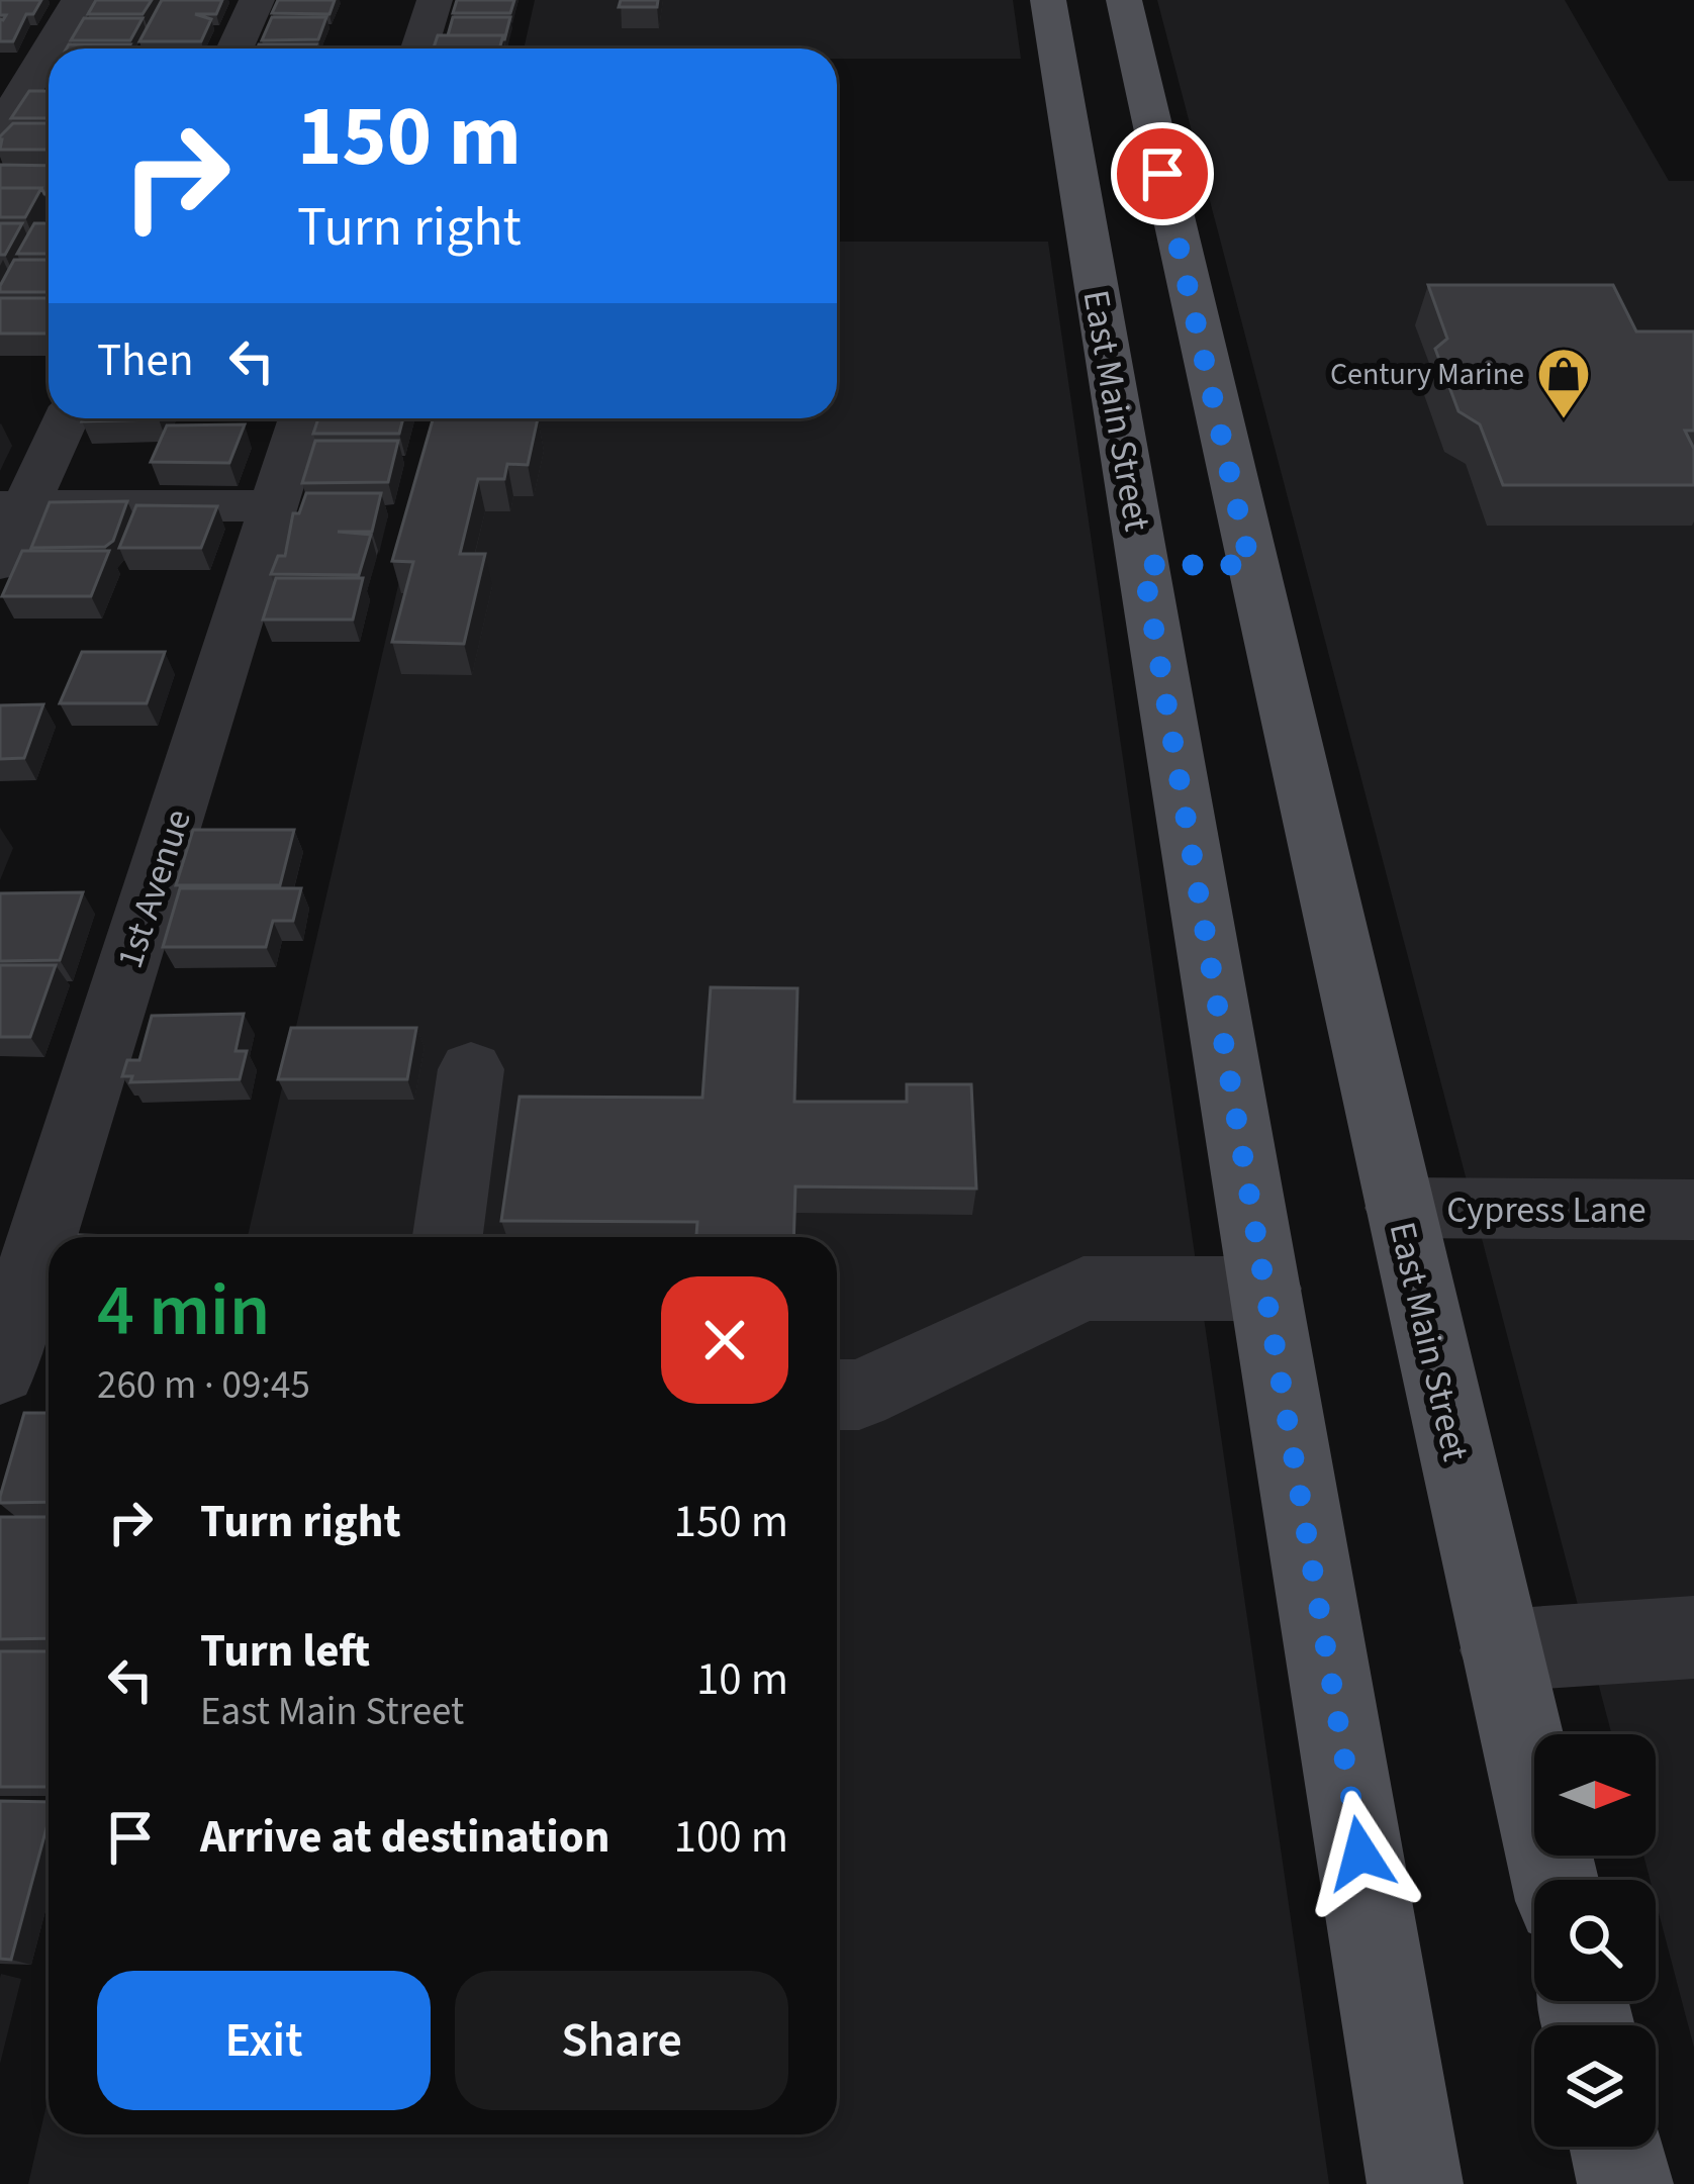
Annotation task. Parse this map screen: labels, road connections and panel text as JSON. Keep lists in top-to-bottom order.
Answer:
{
  "streets": {
    "main road": ["East Main Street"],
    "lane": ["1st Avenue", "Cypress Lane"]
  },
  "crossings": [
    ["East Main Street", "Cypress Lane"]
  ],
  "places": {
    "shop": ["Century Marine"]
  },
  "north": "right",
  "page": {
    "turn": ["150 m", "Turn right"],
    "then": "Then",
    "heading": ["4 min", "260 m · 09:45"],
    "list": [
      {
        "name": "Turn right",
        "value": "150 m"
      },
      {
        "name": "Turn left",
        "note": "East Main Street",
        "value": "10 m"
      },
      {
        "name": "Arrive at destination",
        "value": "100 m"
      }
    ],
    "buttons": ["Exit", "Share"]
  }
}
